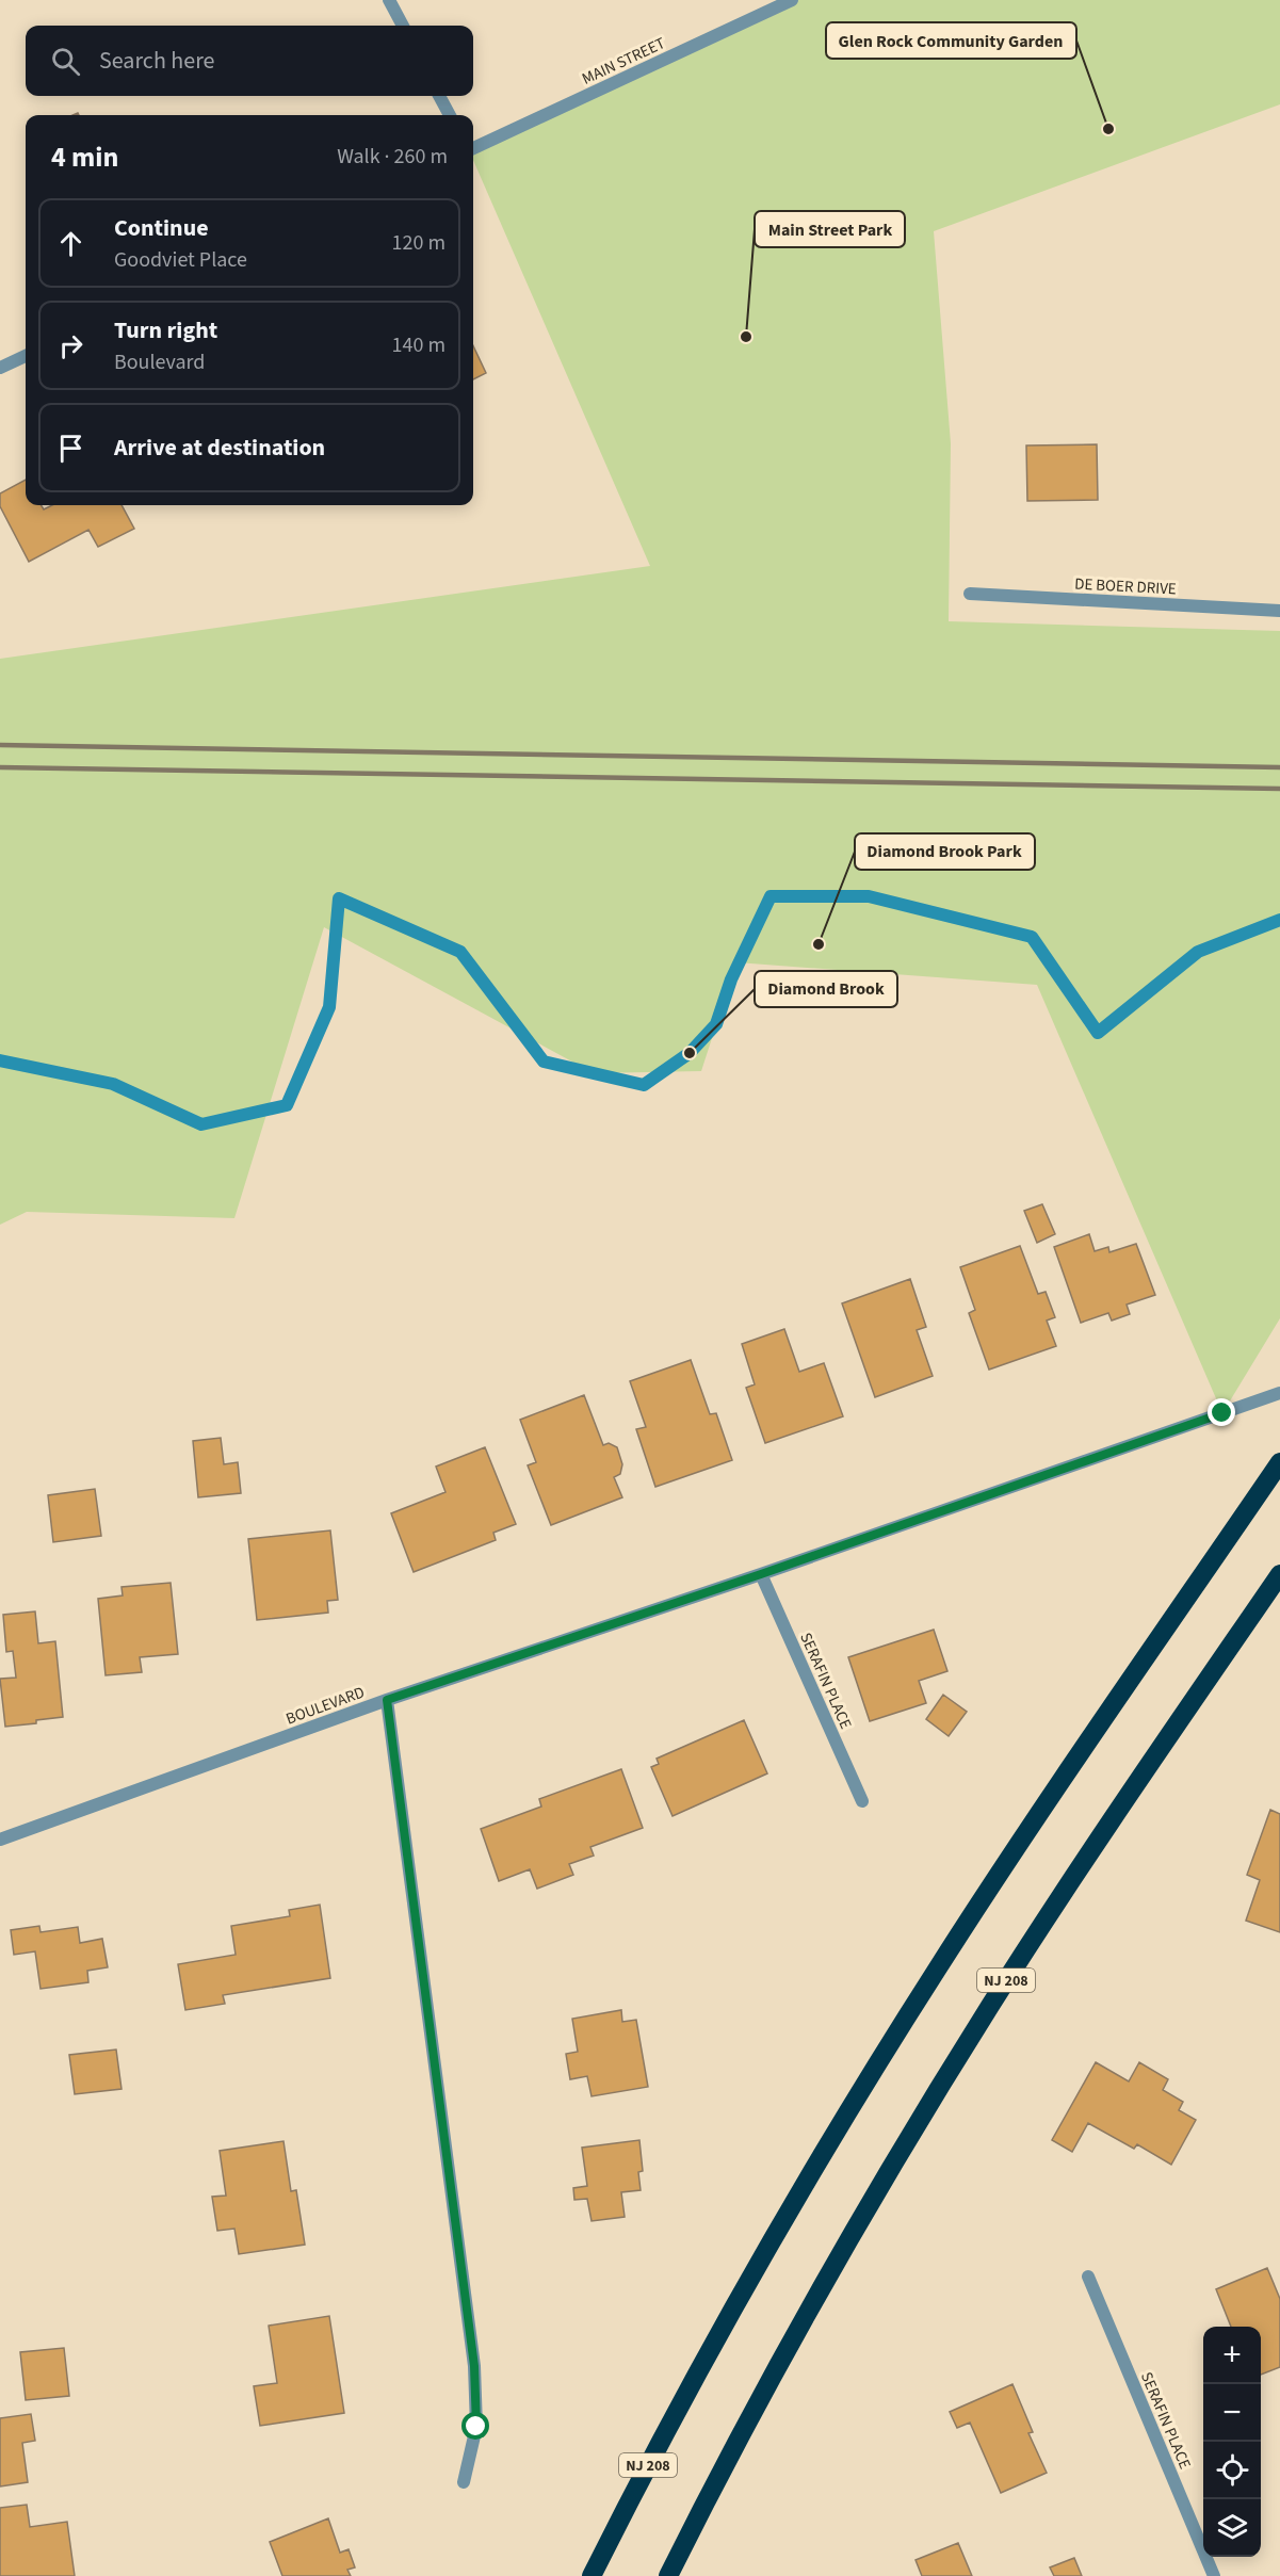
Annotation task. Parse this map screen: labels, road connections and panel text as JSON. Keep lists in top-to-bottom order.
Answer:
{
  "streets": {
    "highway": ["NJ 208"],
    "street": [
      "MAIN STREET",
      "DE BOER DRIVE",
      "SERAFIN PLACE",
      "BOULEVARD"
    ]
  },
  "crossings": [
    ["SERAFIN PLACE", "BOULEVARD"]
  ],
  "places": [
    "Glen Rock Community Garden",
    "Main Street Park",
    "Diamond Brook Park",
    "Diamond Brook"
  ],
  "page": {
    "search": "Search here",
    "heading": ["4 min", "Walk · 260 m"],
    "list": [
      ["Continue", "Goodviet Place", "120 m"],
      ["Turn right", "Boulevard", "140 m"],
      "Arrive at destination"
    ],
    "map_buttons": ["+", "−"]
  }
}
